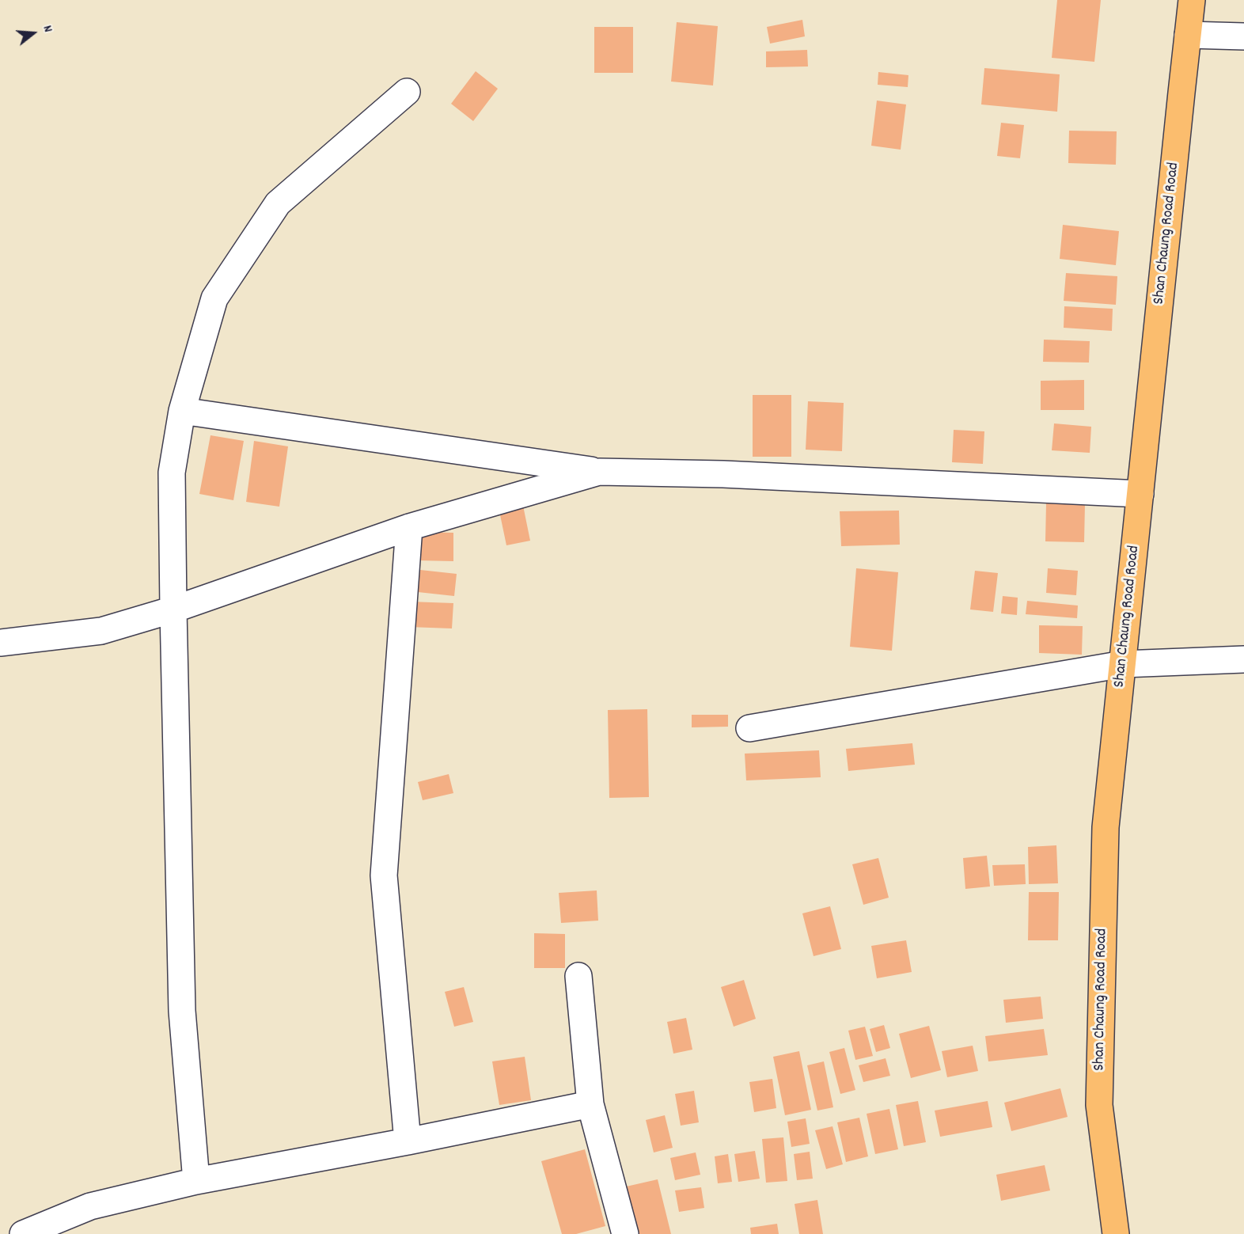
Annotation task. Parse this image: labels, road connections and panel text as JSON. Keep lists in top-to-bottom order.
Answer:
{
  "streets": {
    "main road": ["Shan Chaung Road Road"]
  },
  "north": "right"
}
